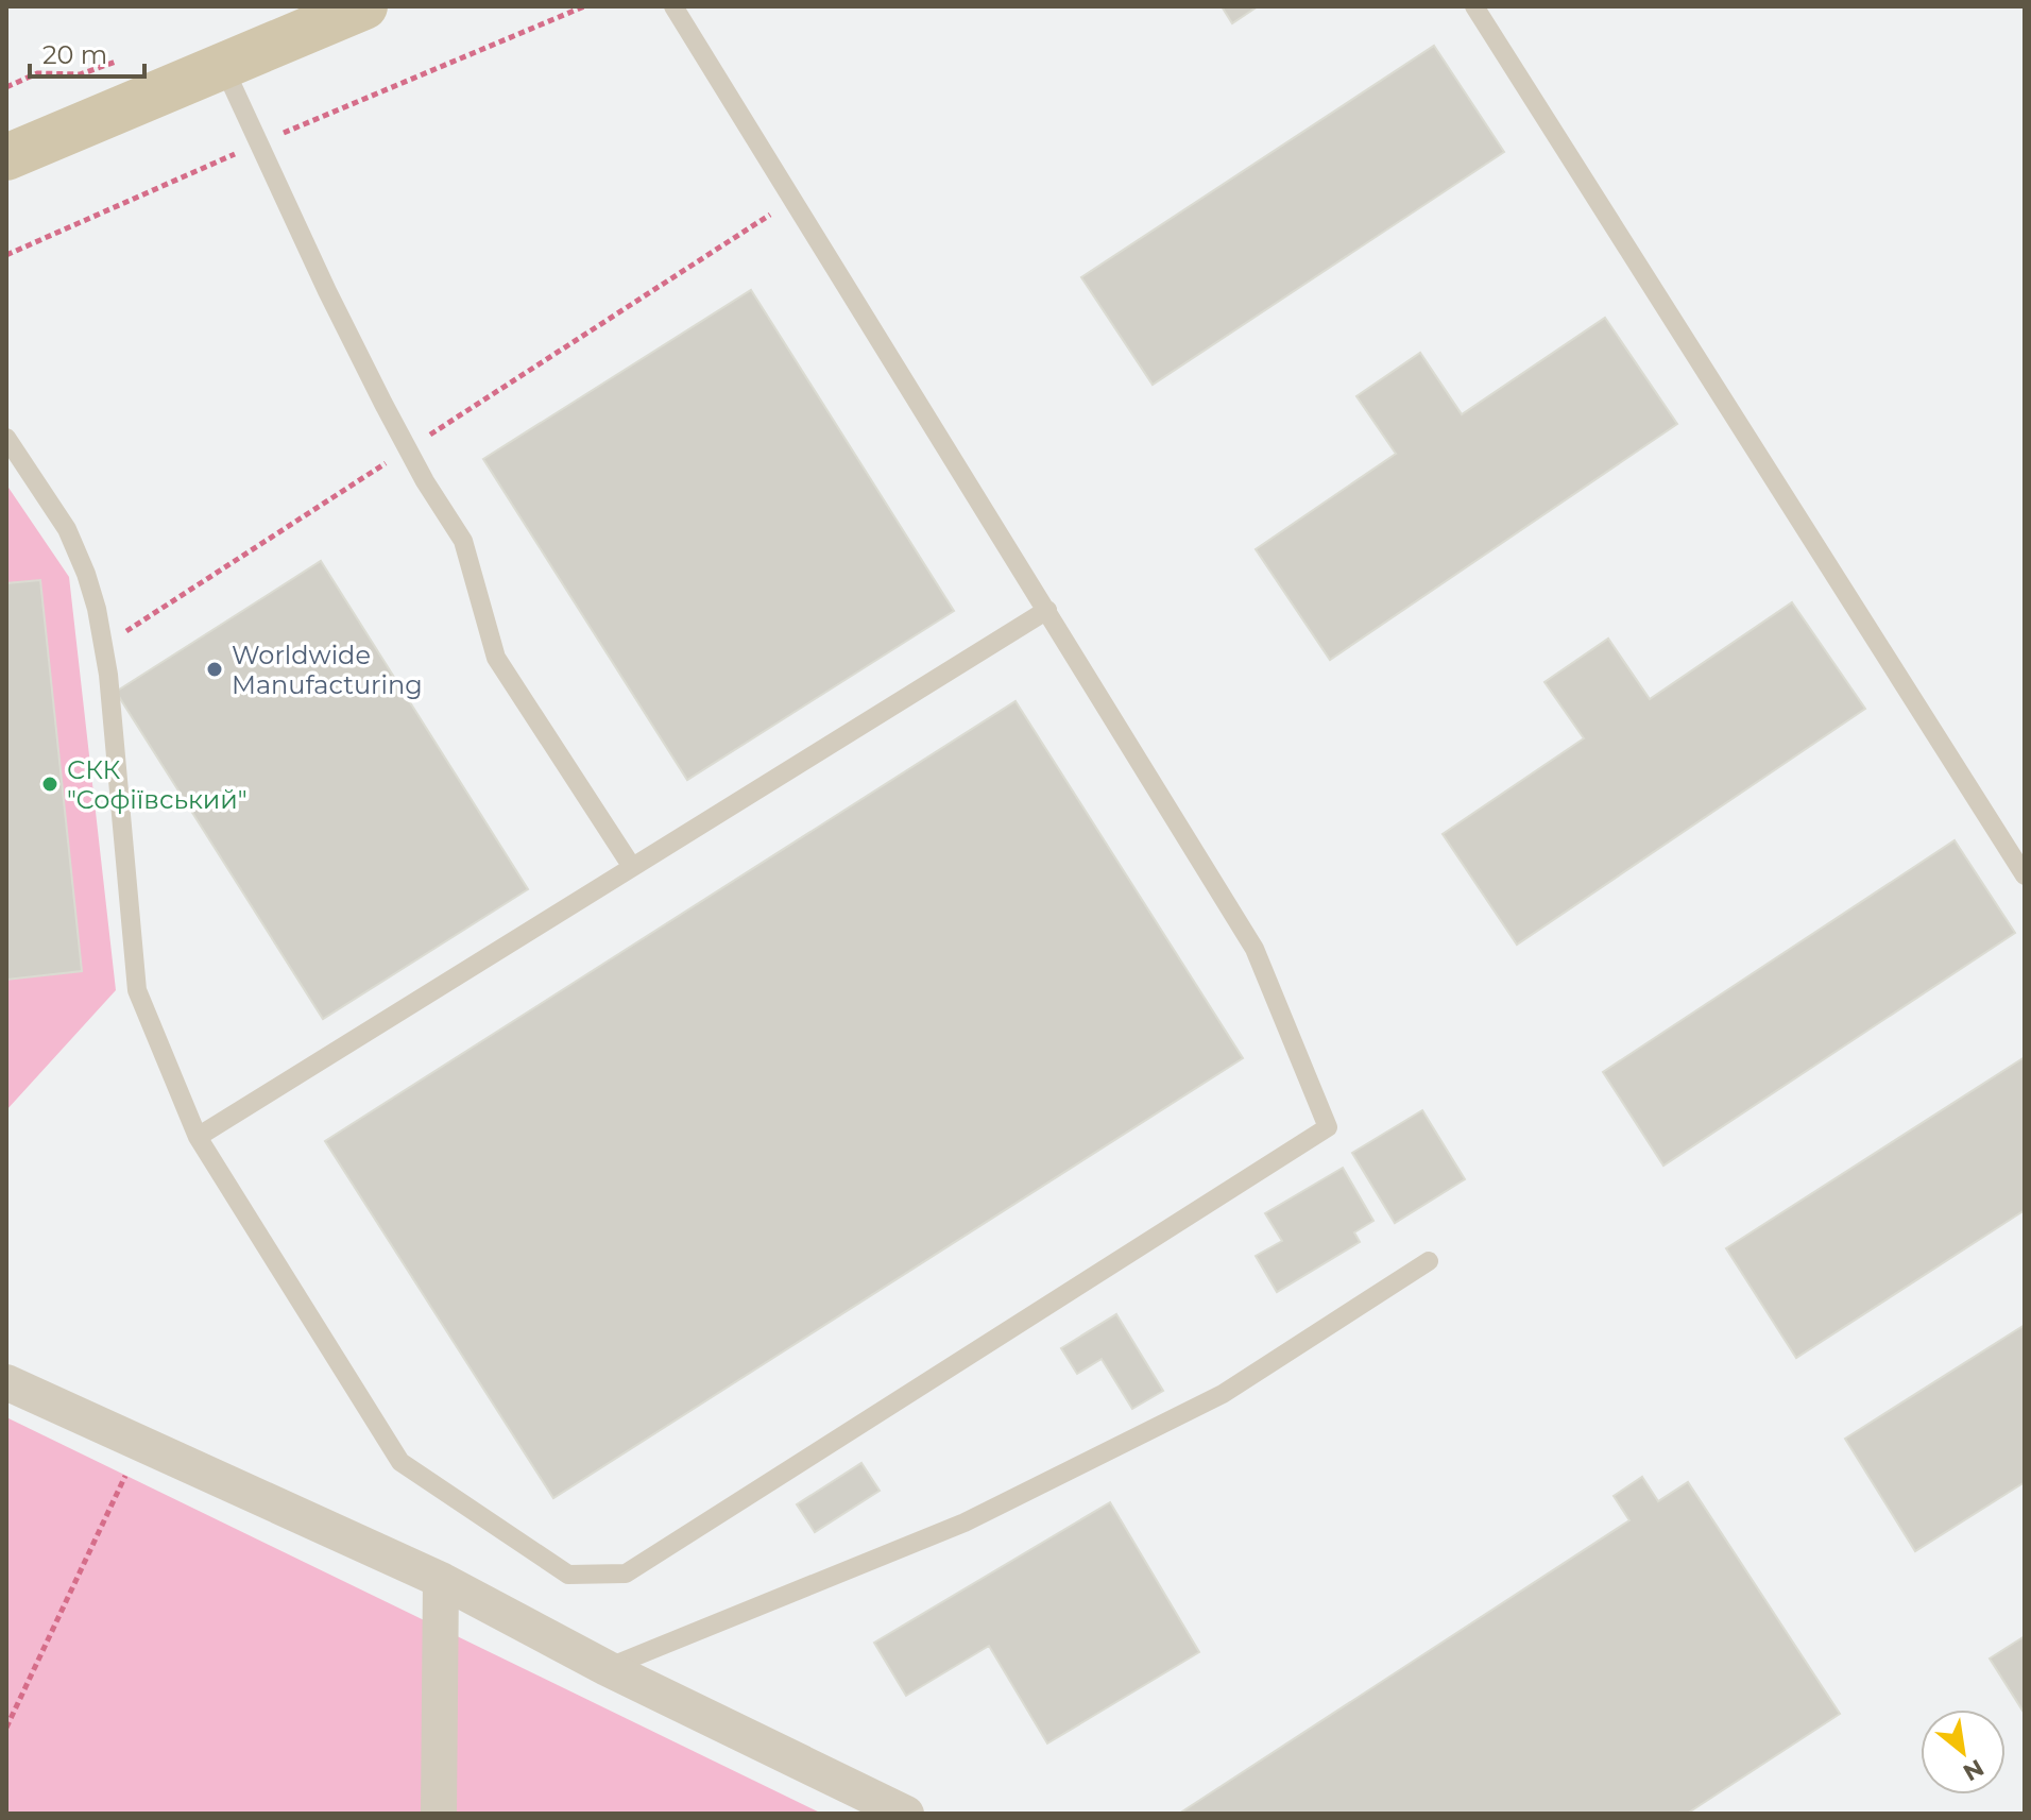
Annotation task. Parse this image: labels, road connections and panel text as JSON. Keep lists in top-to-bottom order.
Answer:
{
  "places": ["Worldwide Manufacturing", "СКК \"Софіївський\""],
  "scale_bar": "20 m",
  "north": "bottom right"
}
